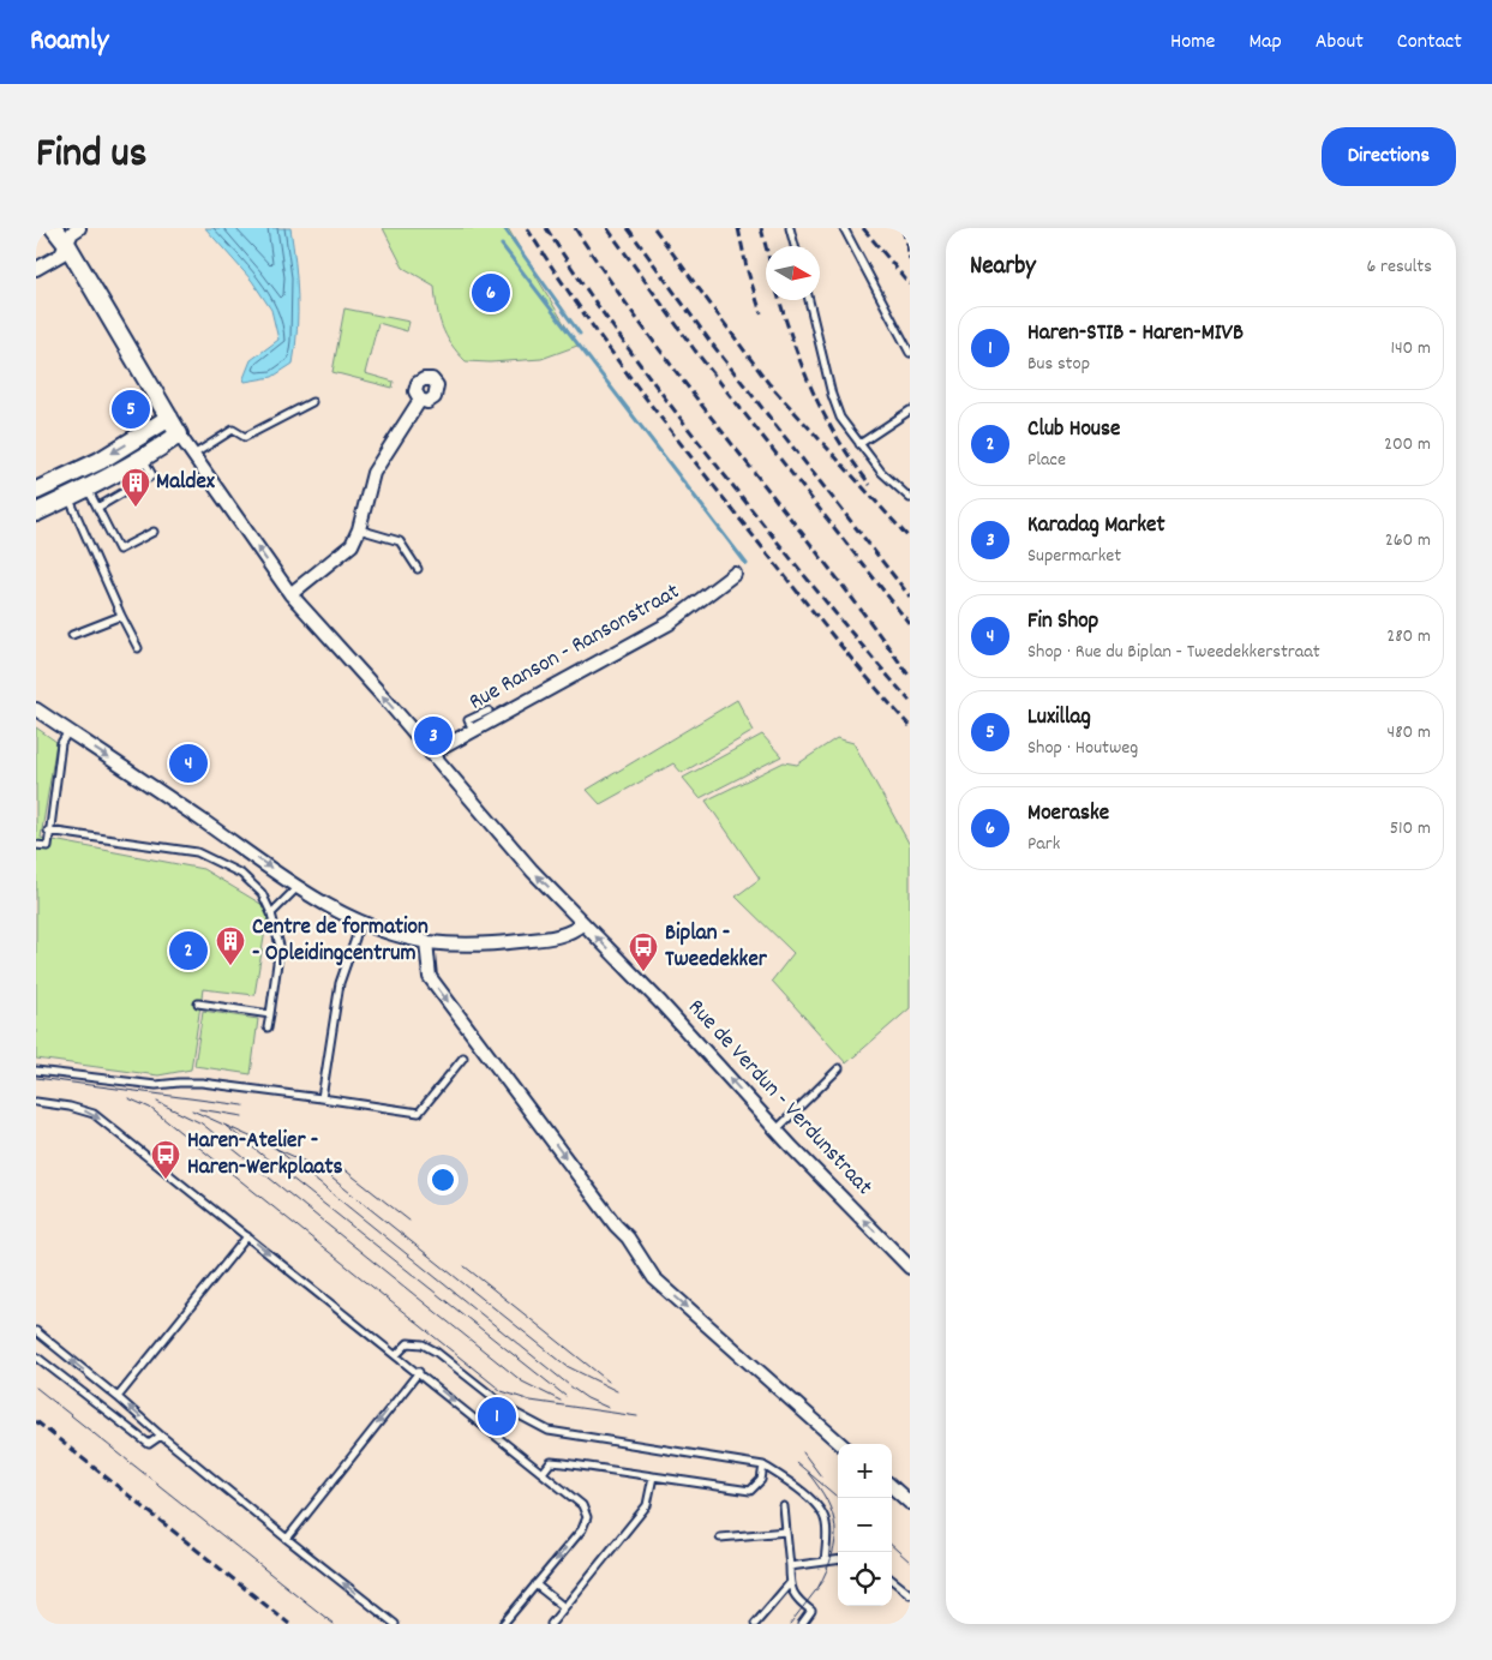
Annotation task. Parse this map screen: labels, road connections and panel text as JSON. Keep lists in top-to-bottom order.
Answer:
{
  "streets": {
    "street": ["Rue Ranson - Ransonstraat", "Rue de Verdun - Verdunstraat"]
  },
  "crossings": [
    ["Rue Ranson - Ransonstraat", "Rue de Verdun - Verdunstraat"]
  ],
  "one_way": ["Rue de Verdun - Verdunstraat"],
  "places": {
    "building": ["Maldex", "Centre de formation - Opleidingcentrum"],
    "bus stop": ["Biplan - Tweedekker", "Haren-Atelier - Haren-Werkplaats"]
  },
  "north": "right",
  "page": {
    "header": "Roamly",
    "nav": [
      "Home",
      "Map",
      "About",
      "Contact"
    ],
    "title": "Find us",
    "buttons": "Directions",
    "heading": ["Nearby", "6 results"],
    "pins": [
      "6",
      "5",
      "3",
      "4",
      "2",
      "1"
    ],
    "list": [
      {
        "mark": "1",
        "name": "Haren-STIB - Haren-MIVB",
        "note": "Bus stop",
        "value": "140 m"
      },
      {
        "mark": "2",
        "name": "Club House",
        "note": "Place",
        "value": "200 m"
      },
      {
        "mark": "3",
        "name": "Karadag Market",
        "note": "Supermarket",
        "value": "260 m"
      },
      {
        "mark": "4",
        "name": "Fin Shop",
        "note": "Shop · Rue du Biplan - Tweedekkerstraat",
        "value": "280 m"
      },
      {
        "mark": "5",
        "name": "Luxillag",
        "note": "Shop · Houtweg",
        "value": "480 m"
      },
      {
        "mark": "6",
        "name": "Moeraske",
        "note": "Park",
        "value": "510 m"
      }
    ],
    "map_buttons": ["+", "−"]
  }
}
